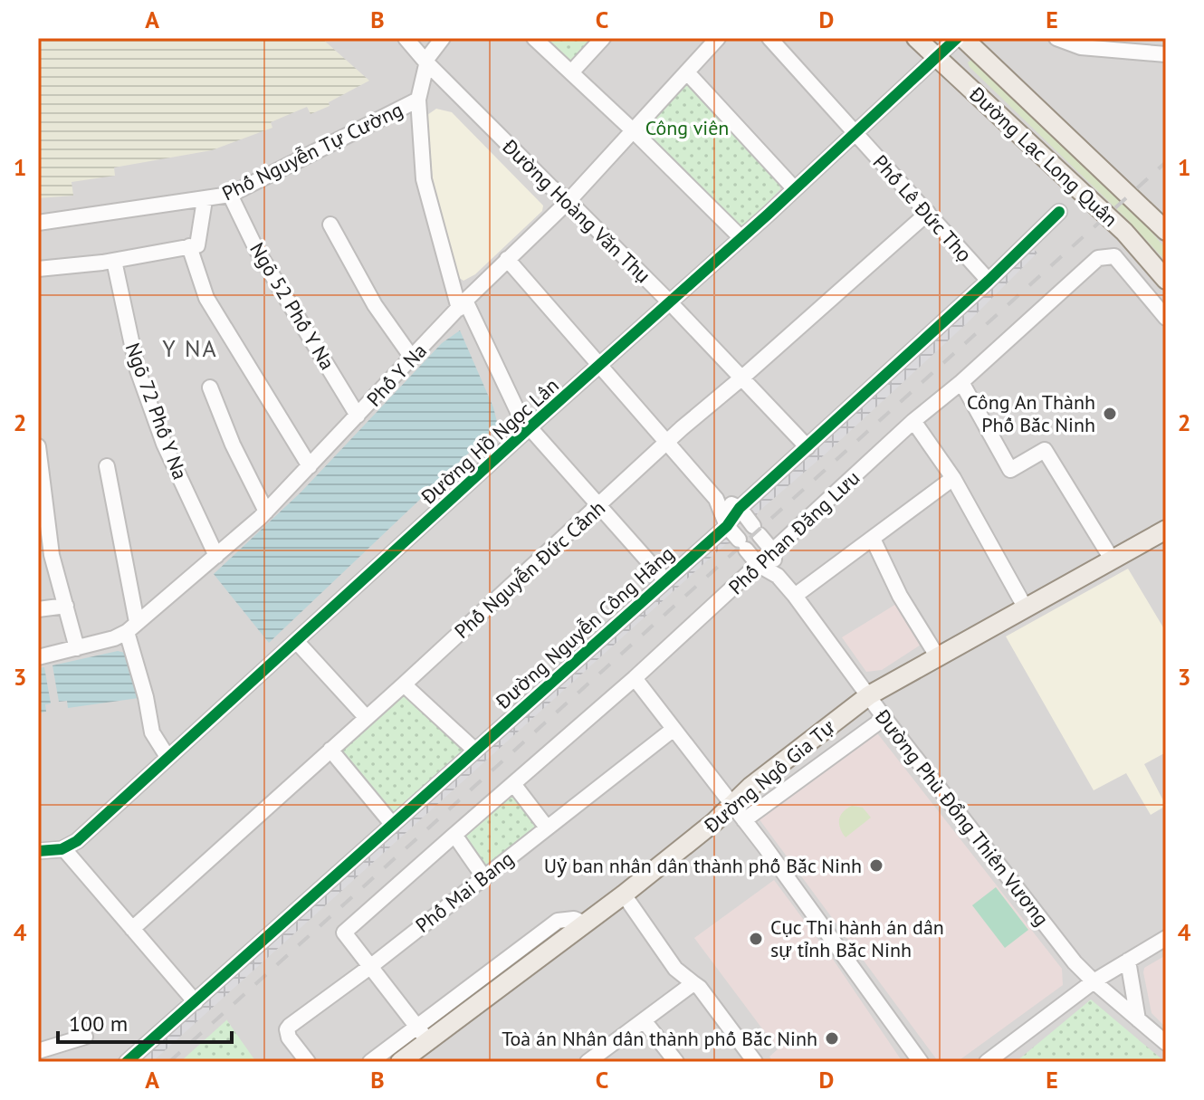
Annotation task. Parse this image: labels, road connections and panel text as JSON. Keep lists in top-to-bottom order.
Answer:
{
  "streets": {
    "main road": ["Đường Lạc Long Quân", "Đường Ngô Gia Tự"],
    "street": [
      "Phố Nguyễn Tự Cường",
      "Phố Lê Đức Thọ",
      "Đường Hoàng Văn Thụ",
      "Ngõ 52 Phố Y Na",
      "Phố Y Na",
      "Ngõ 72 Phố Y Na",
      "Đường Hồ Ngọc Lân",
      "Phố Phan Đăng Lưu",
      "Phố Nguyễn Đức Cảnh",
      "Đường Nguyễn Công Hãng",
      "Đường Phù Đổng Thiên Vương",
      "Phố Mai Bang"
    ]
  },
  "crossings": [
    ["Phố Nguyễn Tự Cường", "Đường Hoàng Văn Thụ"],
    ["Phố Nguyễn Tự Cường", "Ngõ 52 Phố Y Na"],
    ["Đường Lạc Long Quân", "Đường Hồ Ngọc Lân"],
    ["Phố Lê Đức Thọ", "Đường Hồ Ngọc Lân"],
    ["Phố Lê Đức Thọ", "Phố Nguyễn Đức Cảnh"],
    ["Phố Lê Đức Thọ", "Đường Nguyễn Công Hãng"],
    ["Đường Hoàng Văn Thụ", "Phố Y Na"],
    ["Đường Hoàng Văn Thụ", "Đường Hồ Ngọc Lân"],
    ["Đường Hoàng Văn Thụ", "Phố Nguyễn Đức Cảnh"],
    ["Đường Hoàng Văn Thụ", "Đường Nguyễn Công Hãng"],
    ["Ngõ 52 Phố Y Na", "Phố Y Na"],
    ["Phố Y Na", "Ngõ 72 Phố Y Na"],
    ["Phố Phan Đăng Lưu", "Đường Phù Đổng Thiên Vương"],
    ["Phố Phan Đăng Lưu", "Phố Mai Bang"],
    ["Đường Nguyễn Công Hãng", "Đường Phù Đổng Thiên Vương"],
    ["Đường Ngô Gia Tự", "Đường Phù Đổng Thiên Vương"]
  ],
  "districts": ["Y NA"],
  "parks": ["Công viên"],
  "places": [
    "Công An Thành Phố Bắc Ninh",
    "Uỷ ban nhân dân thành phố Bắc Ninh",
    "Cục Thi hành án dân sự tỉnh Bắc Ninh",
    "Toà án Nhân dân thành phố Bắc Ninh"
  ],
  "scale_bar": "100 m",
  "grid": {
    "columns": [
      "A",
      "B",
      "C",
      "D",
      "E"
    ],
    "rows": [
      "1",
      "2",
      "3",
      "4"
    ]
  }
}
